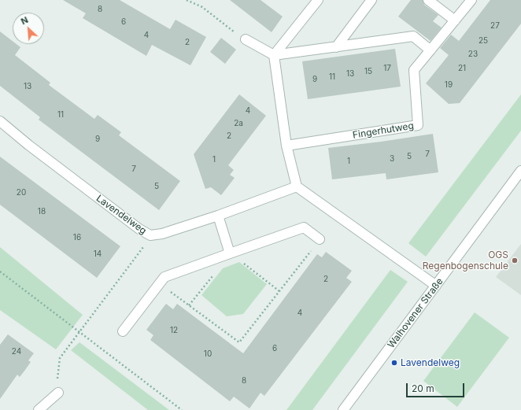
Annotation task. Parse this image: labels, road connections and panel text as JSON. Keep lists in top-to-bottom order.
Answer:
{
  "streets": {
    "street": ["Fingerhutweg", "Lavendelweg", "Walhovener Straße"]
  },
  "places": ["OGS Regenbogenschule", "Lavendelweg"],
  "house_numbers": [
    "8",
    "6",
    "27",
    "4",
    "25",
    "2",
    "23",
    "17",
    "21",
    "15",
    "13",
    "11",
    "9",
    "19",
    "13",
    "4",
    "11",
    "2a",
    "2",
    "9",
    "7",
    "5",
    "3",
    "1",
    "1",
    "7",
    "5",
    "20",
    "18",
    "16",
    "14",
    "2",
    "4",
    "12",
    "6",
    "24",
    "10",
    "8"
  ],
  "scale_bar": "20 m",
  "north": "top left"
}
